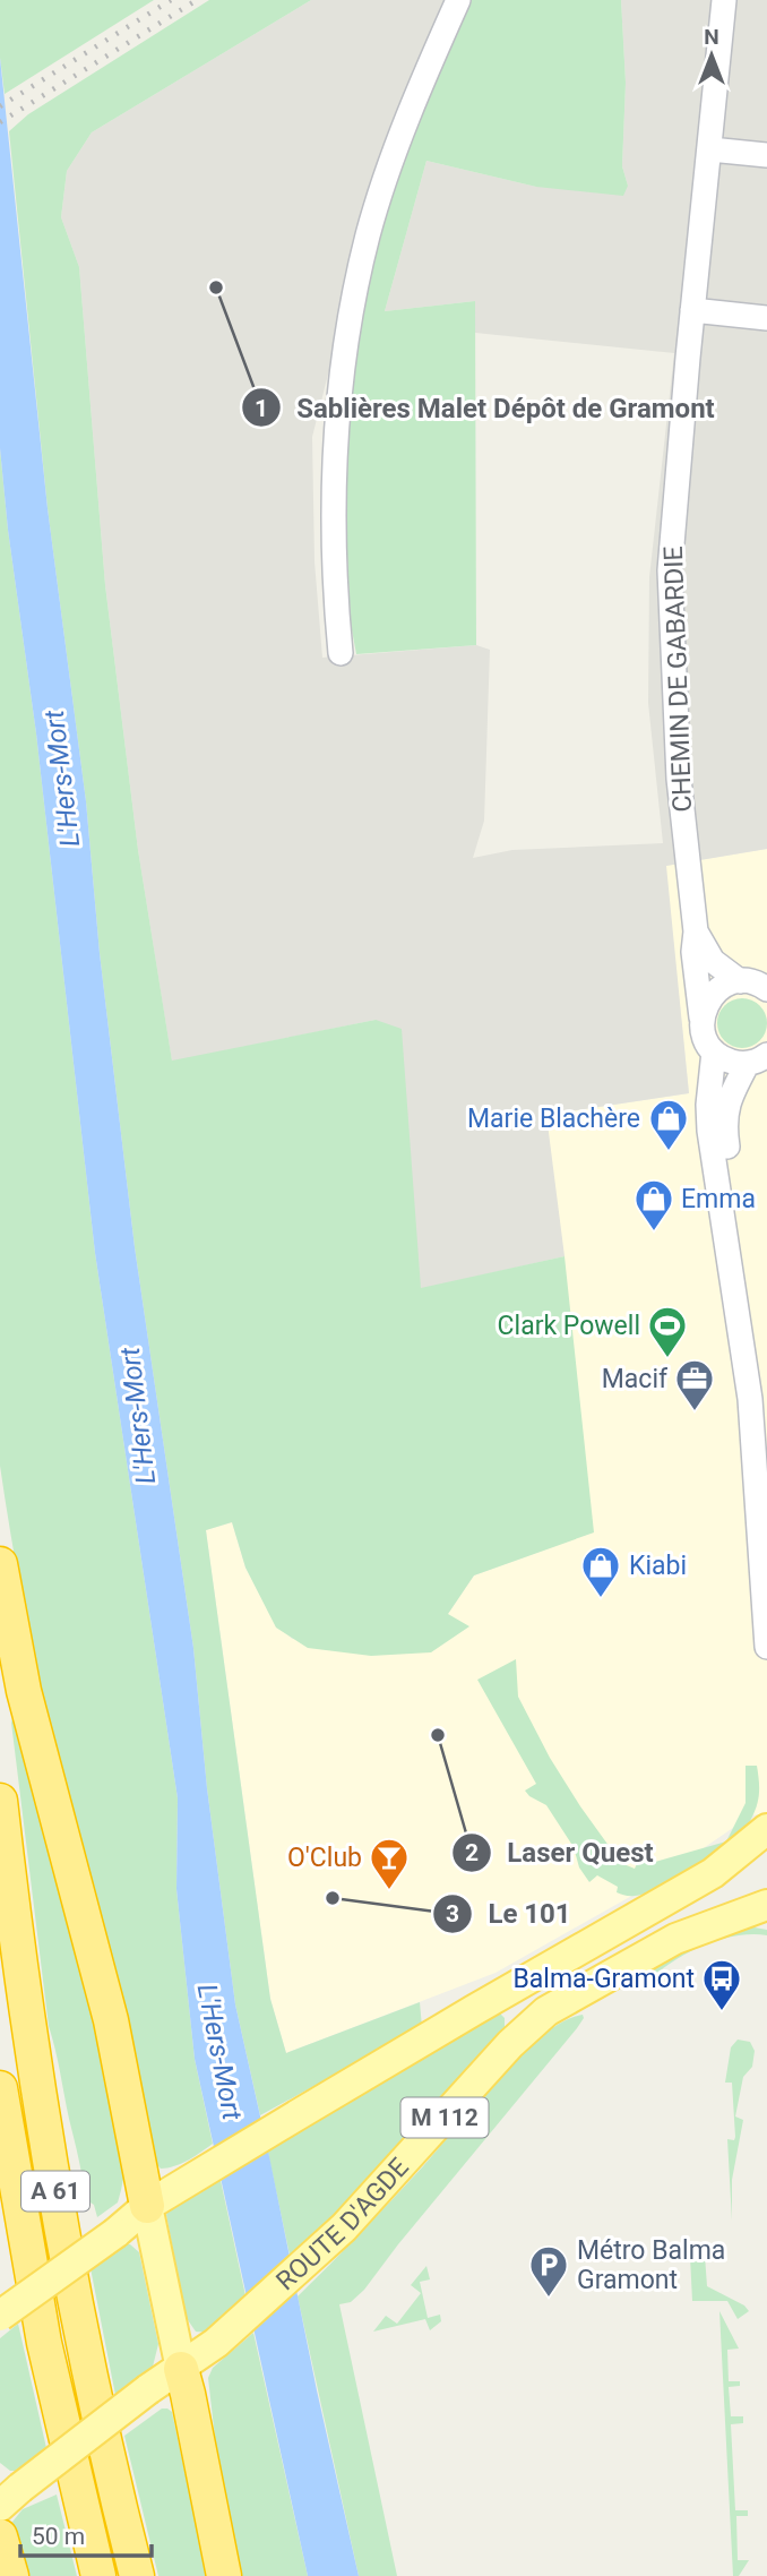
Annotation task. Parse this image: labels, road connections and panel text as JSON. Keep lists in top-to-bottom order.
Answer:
{
  "streets": {
    "highway": ["A 61"],
    "main road": ["M 112", "ROUTE D'AGDE"],
    "street": ["CHEMIN DE GABARDIE"]
  },
  "water": ["L'Hers-Mort"],
  "places": {
    "other": ["Sablières Malet Dépôt de Gramont", "Laser Quest", "Le 101"],
    "shop": ["Marie Blachère", "Emma", "Kiabi"],
    "sports": ["Clark Powell"],
    "office": ["Macif"],
    "bar": ["O'Club"],
    "bus stop": ["Balma-Gramont"],
    "parking": ["Métro Balma Gramont"]
  },
  "scale_bar": "50 m",
  "north": "top"
}
